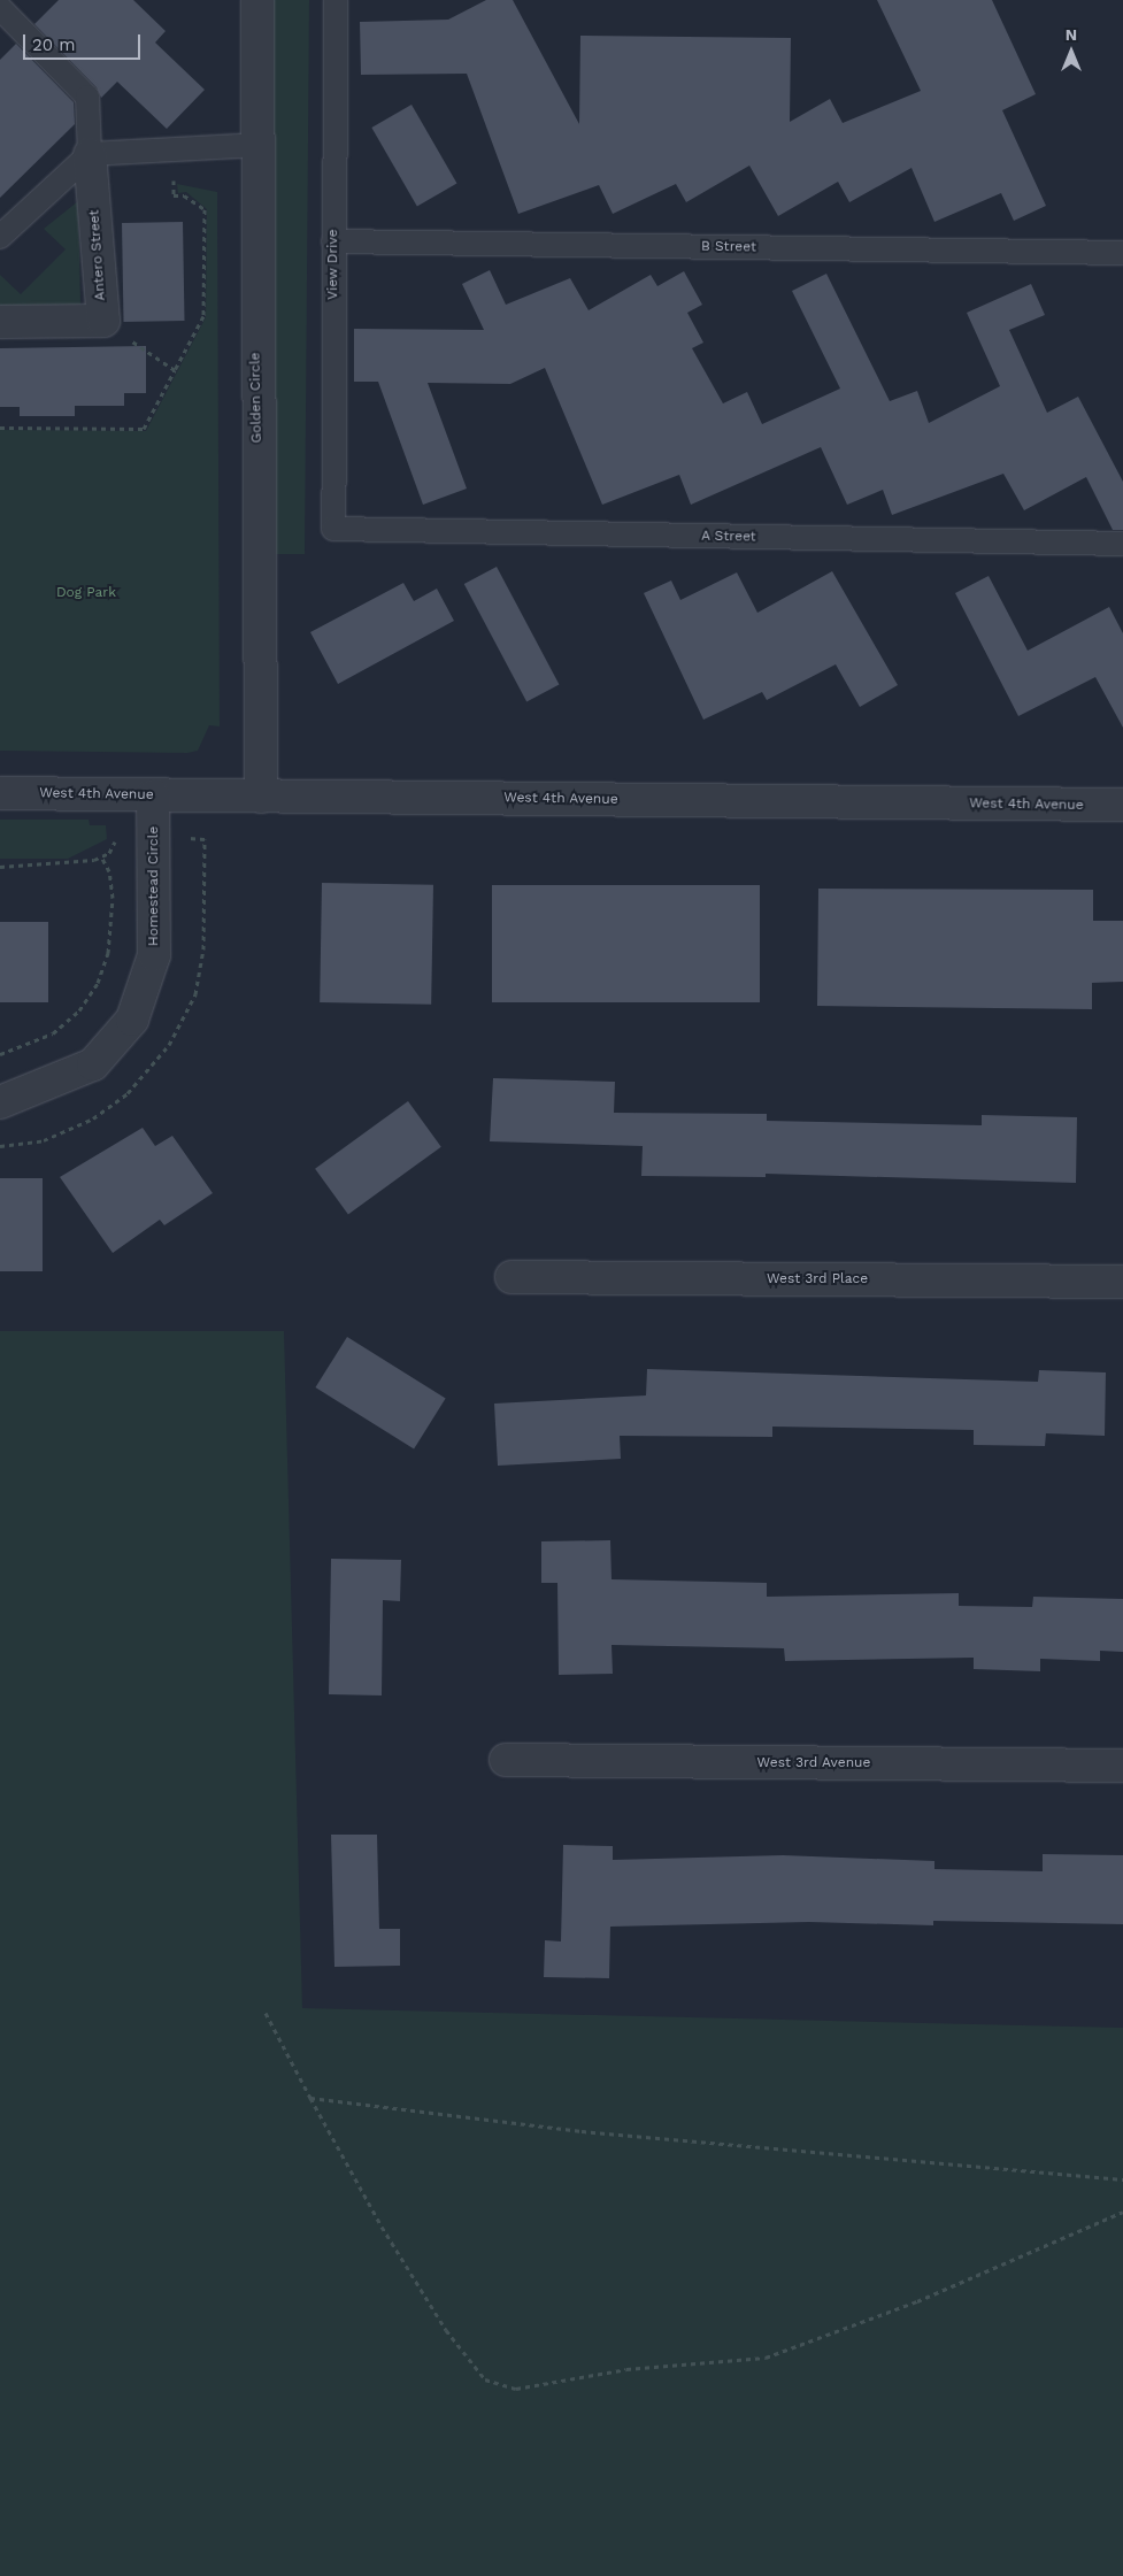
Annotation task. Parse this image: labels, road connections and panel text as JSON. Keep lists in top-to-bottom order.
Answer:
{
  "streets": {
    "street": [
      "Antero Street",
      "Golden Circle",
      "West 4th Avenue",
      "Homestead Circle",
      "West 3rd Place",
      "West 3rd Avenue"
    ],
    "lane": ["B Street", "View Drive", "A Street"]
  },
  "crossings": [
    ["B Street", "View Drive"],
    ["View Drive", "A Street"],
    ["Golden Circle", "West 4th Avenue"],
    ["West 4th Avenue", "Homestead Circle"]
  ],
  "parks": ["Dog Park"],
  "scale_bar": "20 m",
  "north": "top"
}
